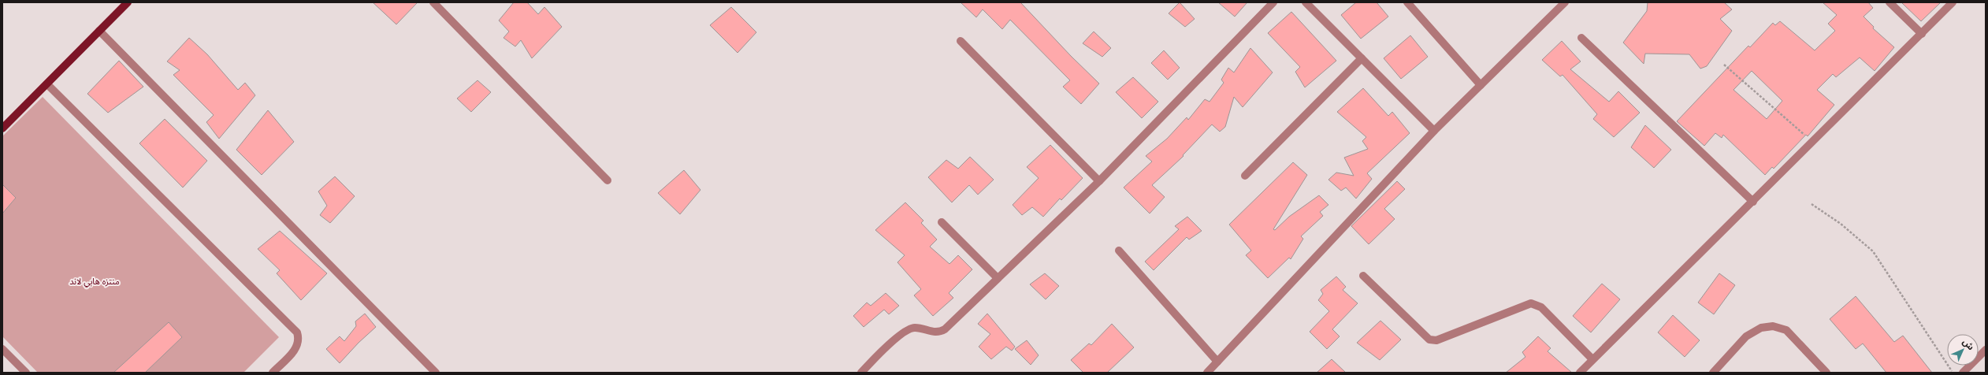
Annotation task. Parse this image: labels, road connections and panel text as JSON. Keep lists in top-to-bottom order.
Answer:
{
  "parks": ["منتزه هابي لاند"],
  "north": "top right"
}
